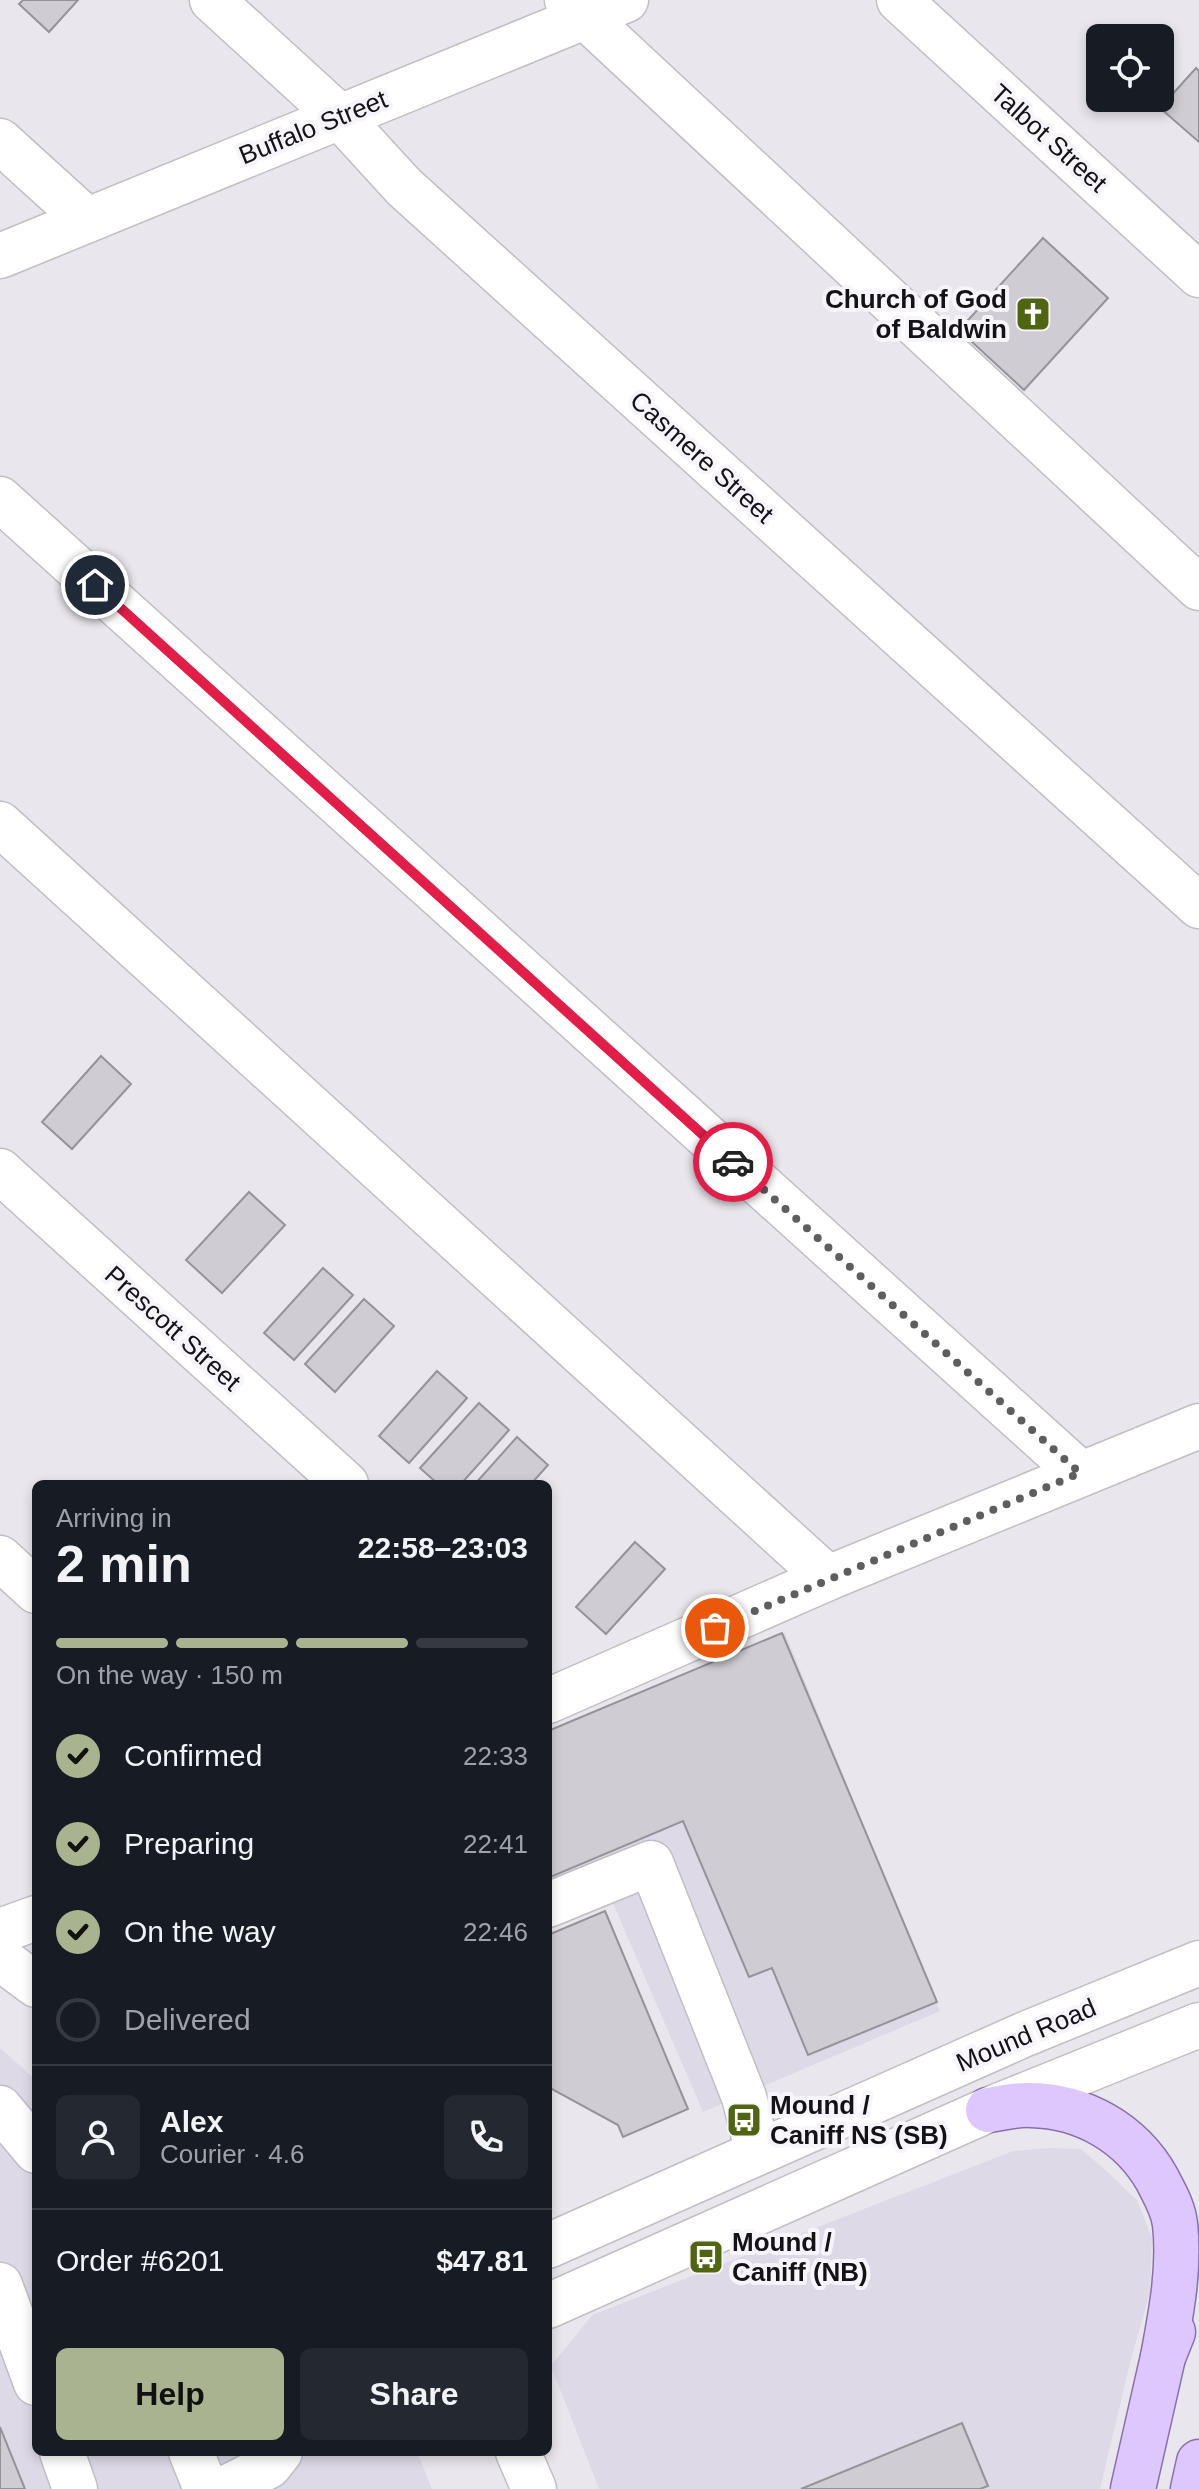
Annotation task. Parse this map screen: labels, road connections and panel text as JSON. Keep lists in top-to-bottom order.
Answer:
{
  "streets": {
    "street": [
      "Buffalo Street",
      "Talbot Street",
      "Casmere Street",
      "Prescott Street",
      "Mound Road"
    ]
  },
  "crossings": [
    ["Buffalo Street", "Casmere Street"]
  ],
  "places": {
    "church": ["Church of God of Baldwin"],
    "bus stop": ["Mound / Caniff NS (SB)", "Mound / Caniff (NB)"]
  },
  "page": {
    "heading": ["2 min", "Arriving in", "22:58–23:03"],
    "panel": [
      "Alex",
      "Courier · 4.6",
      "Order #6201",
      "$47.81"
    ],
    "bar": "On the way · 150 m",
    "list": [
      ["Confirmed", "22:33"],
      ["Preparing", "22:41"],
      ["On the way", "22:46"],
      "Delivered"
    ],
    "buttons": ["Help", "Share"]
  }
}
